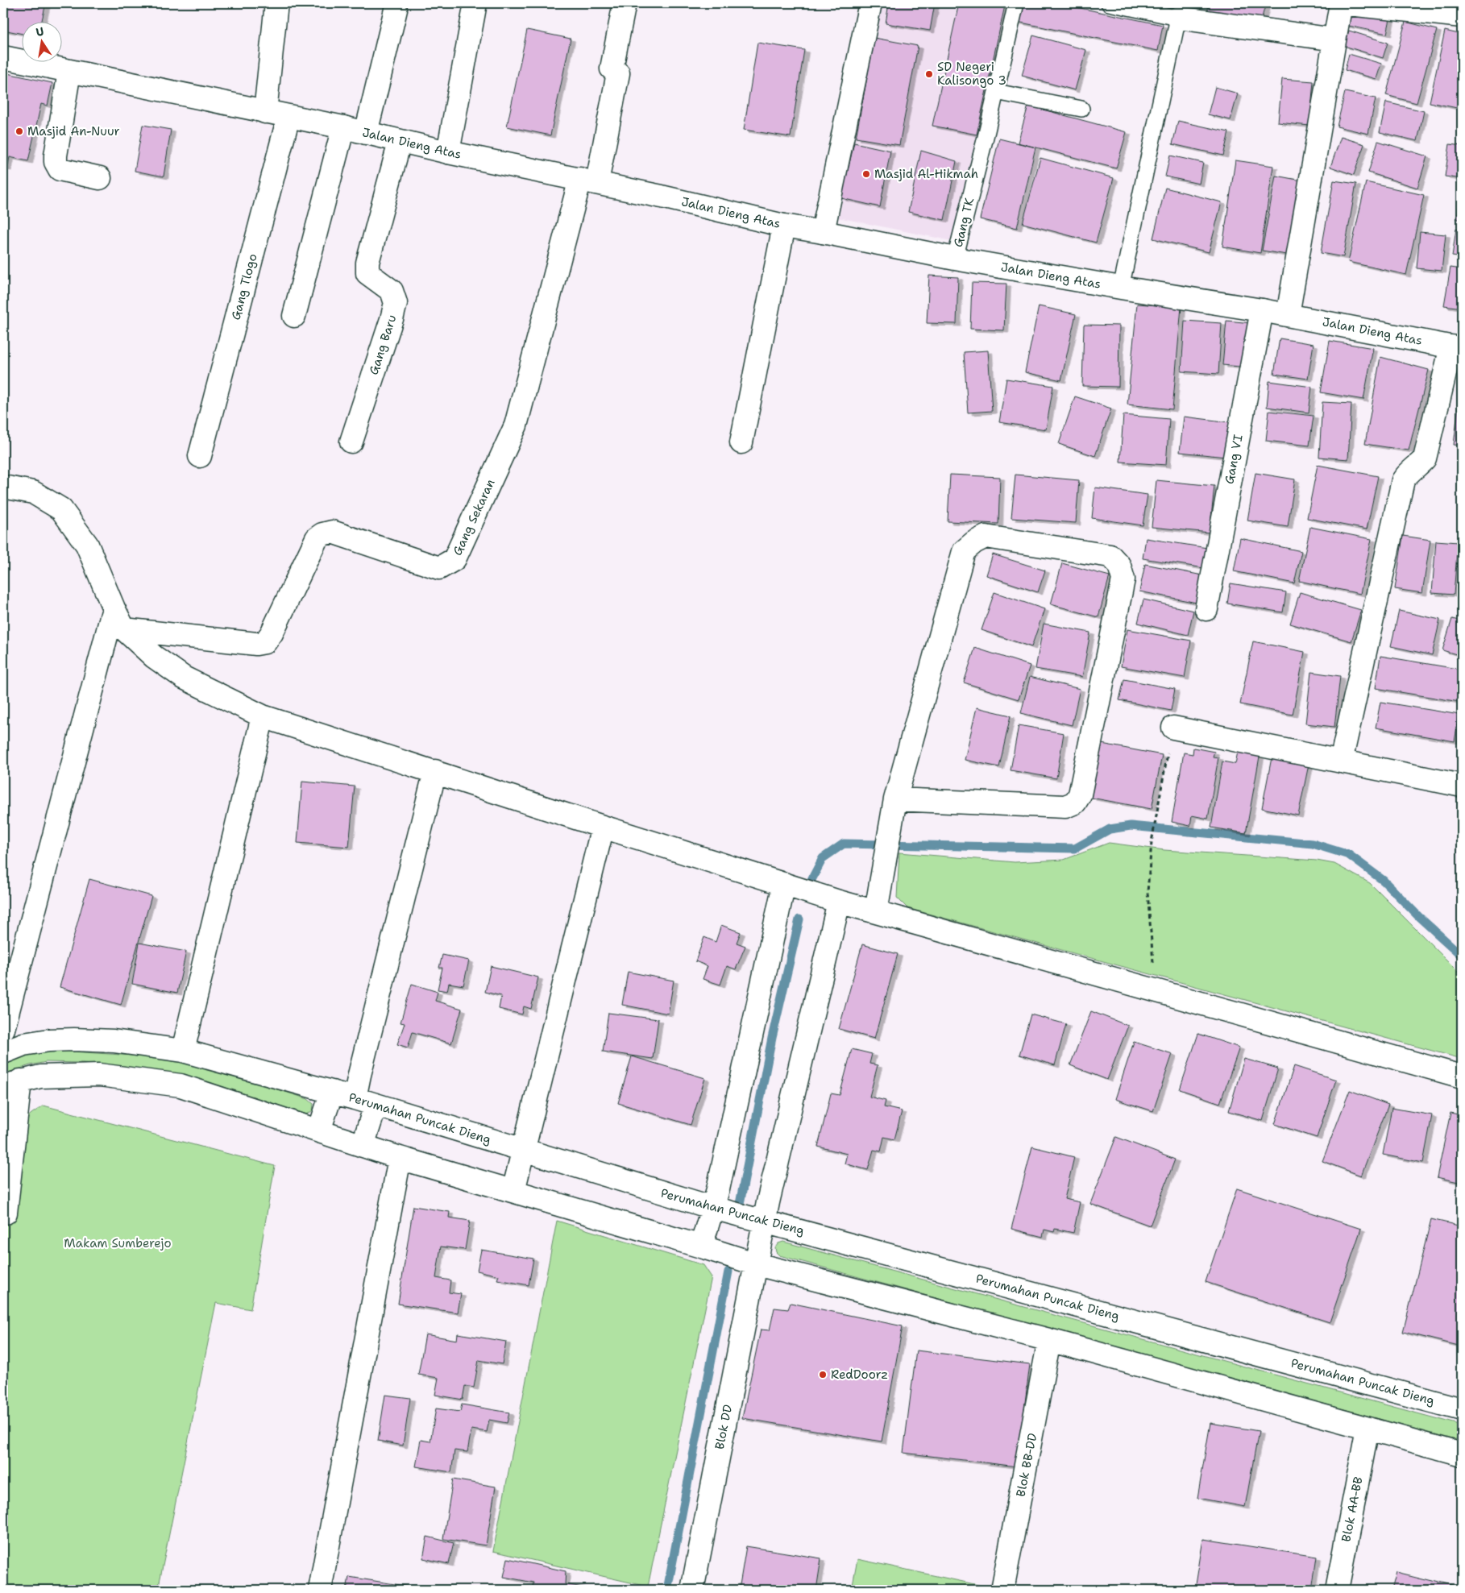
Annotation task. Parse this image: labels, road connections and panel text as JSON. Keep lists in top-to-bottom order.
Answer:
{
  "streets": {
    "street": [
      "Jalan Dieng Atas",
      "Gang Tlogo",
      "Gang Baru",
      "Gang VI",
      "Gang Sekaran",
      "Perumahan Puncak Dieng",
      "Blok DD",
      "Blok BB-DD",
      "Blok AA-BB"
    ],
    "lane": ["Gang TK"]
  },
  "crossings": [
    ["Jalan Dieng Atas", "Gang TK"],
    ["Jalan Dieng Atas", "Gang Tlogo"],
    ["Jalan Dieng Atas", "Gang Baru"],
    ["Jalan Dieng Atas", "Gang VI"],
    ["Jalan Dieng Atas", "Gang Sekaran"],
    ["Perumahan Puncak Dieng", "Blok DD"]
  ],
  "parks": ["Makam Sumberejo"],
  "places": [
    "SD Negeri Kalisongo 3",
    "Masjid An-Nuur",
    "Masjid Al-Hikmah",
    "RedDoorz"
  ],
  "north": "top"
}
